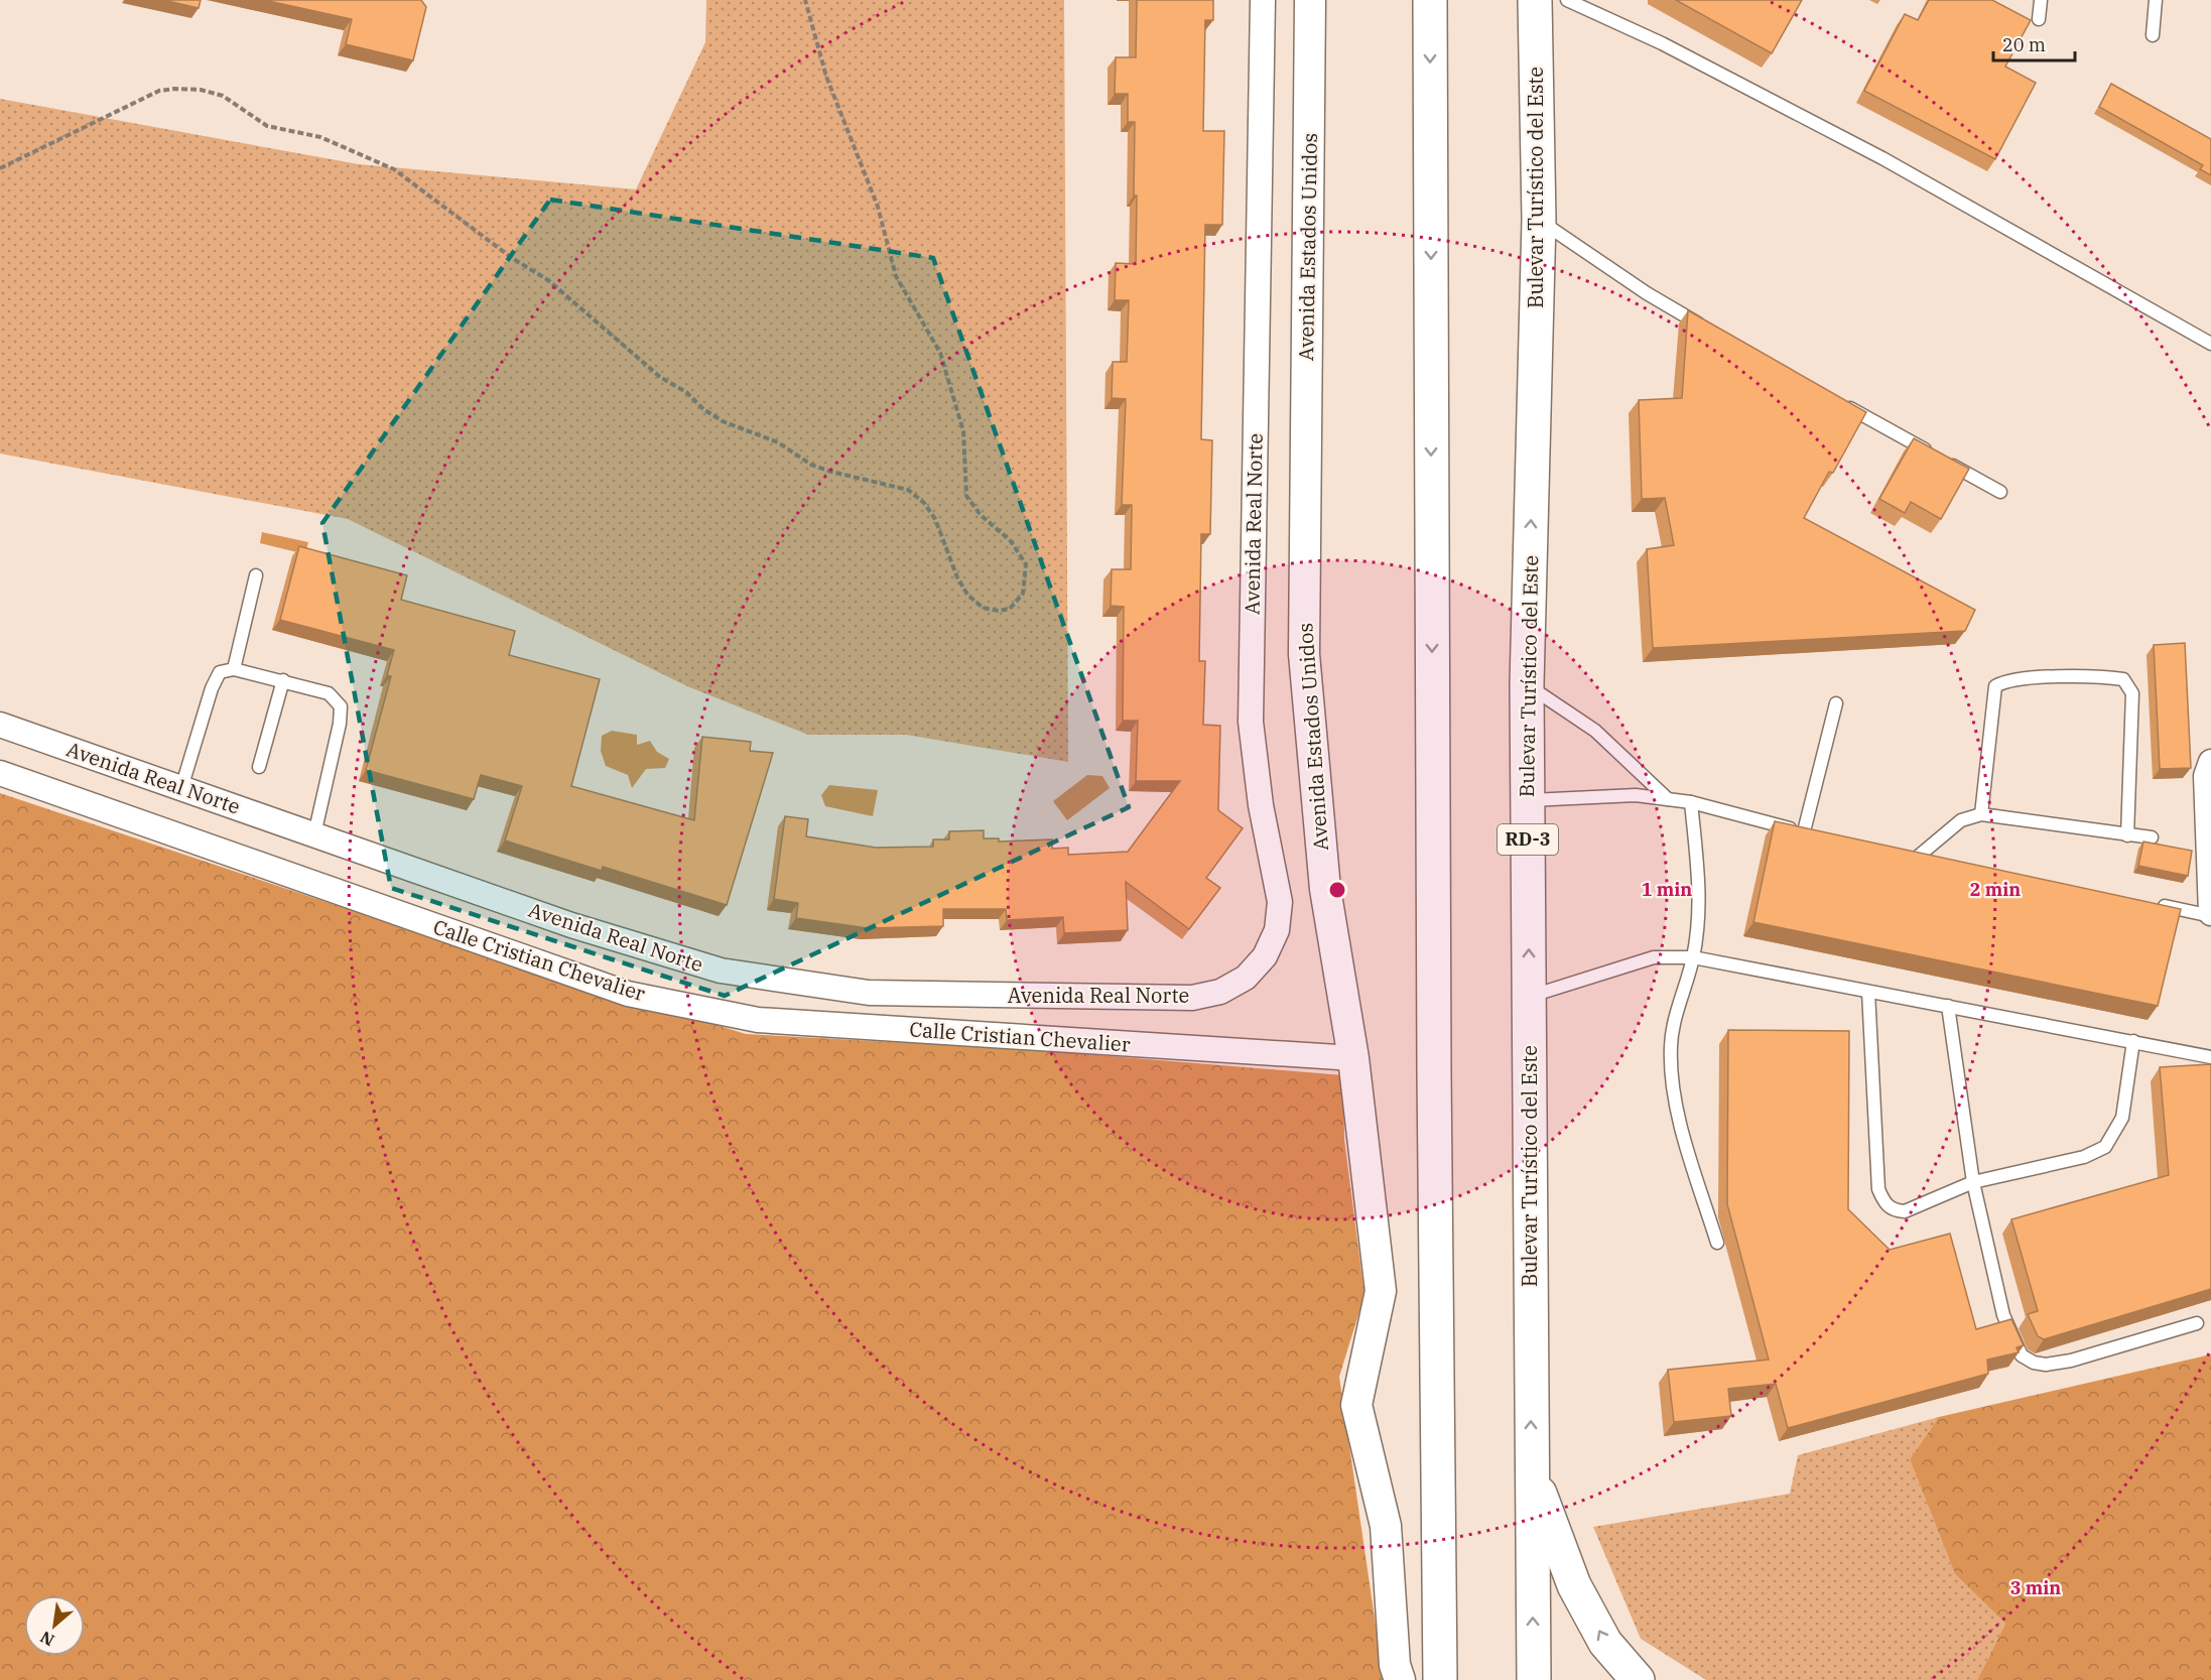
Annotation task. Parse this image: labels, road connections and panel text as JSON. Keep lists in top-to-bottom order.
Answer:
{
  "streets": {
    "highway": ["Bulevar Turístico del Este", "RD-3"],
    "street": ["Avenida Estados Unidos", "Avenida Real Norte", "Calle Cristian Chevalier"]
  },
  "crossings": [
    ["Avenida Estados Unidos", "Calle Cristian Chevalier"]
  ],
  "scale_bar": "20 m",
  "north": "bottom left",
  "rings": ["1 min", "2 min", "3 min"]
}
